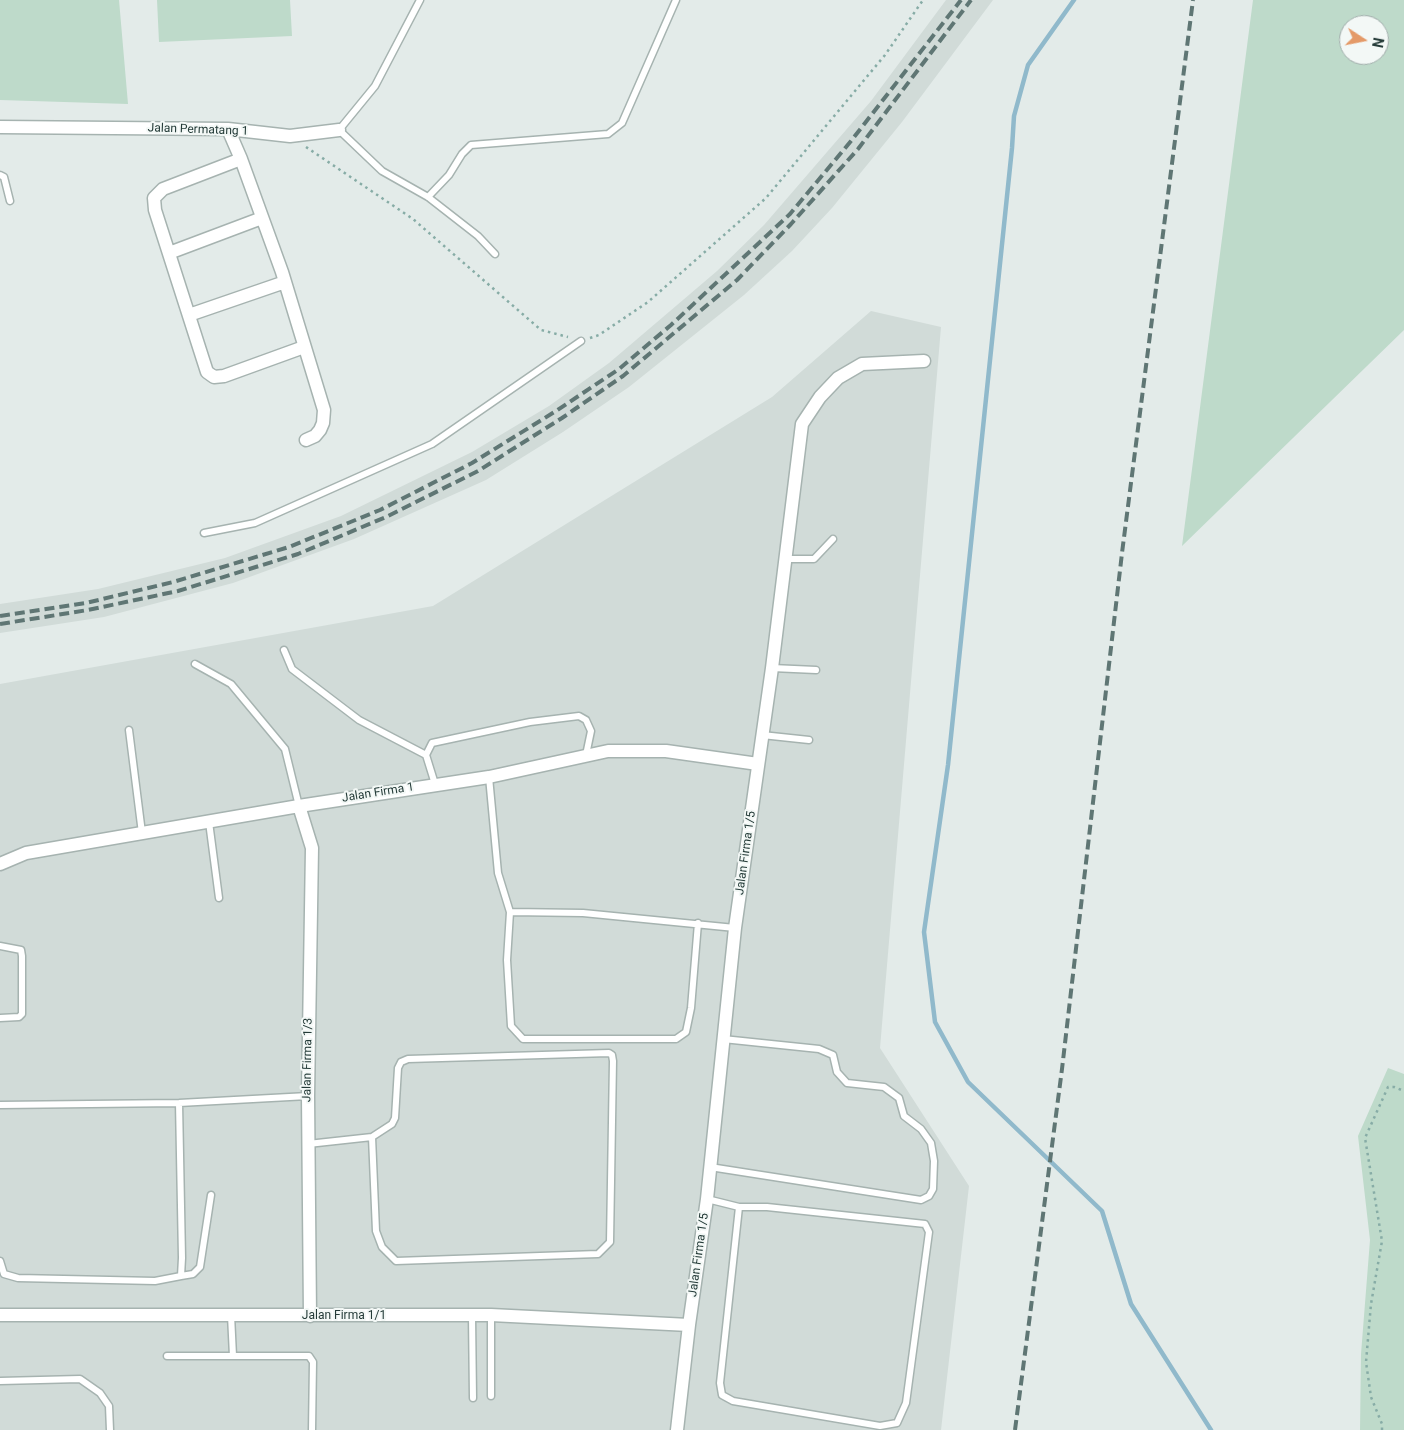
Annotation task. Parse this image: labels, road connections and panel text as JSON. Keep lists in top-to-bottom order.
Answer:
{
  "streets": {
    "street": [
      "Jalan Permatang 1",
      "Jalan Firma 1",
      "Jalan Firma 1/5",
      "Jalan Firma 1/3",
      "Jalan Firma 1/1"
    ]
  },
  "crossings": [
    ["Jalan Firma 1", "Jalan Firma 1/5"],
    ["Jalan Firma 1", "Jalan Firma 1/3"],
    ["Jalan Firma 1/5", "Jalan Firma 1/1"],
    ["Jalan Firma 1/3", "Jalan Firma 1/1"]
  ],
  "north": "right"
}
